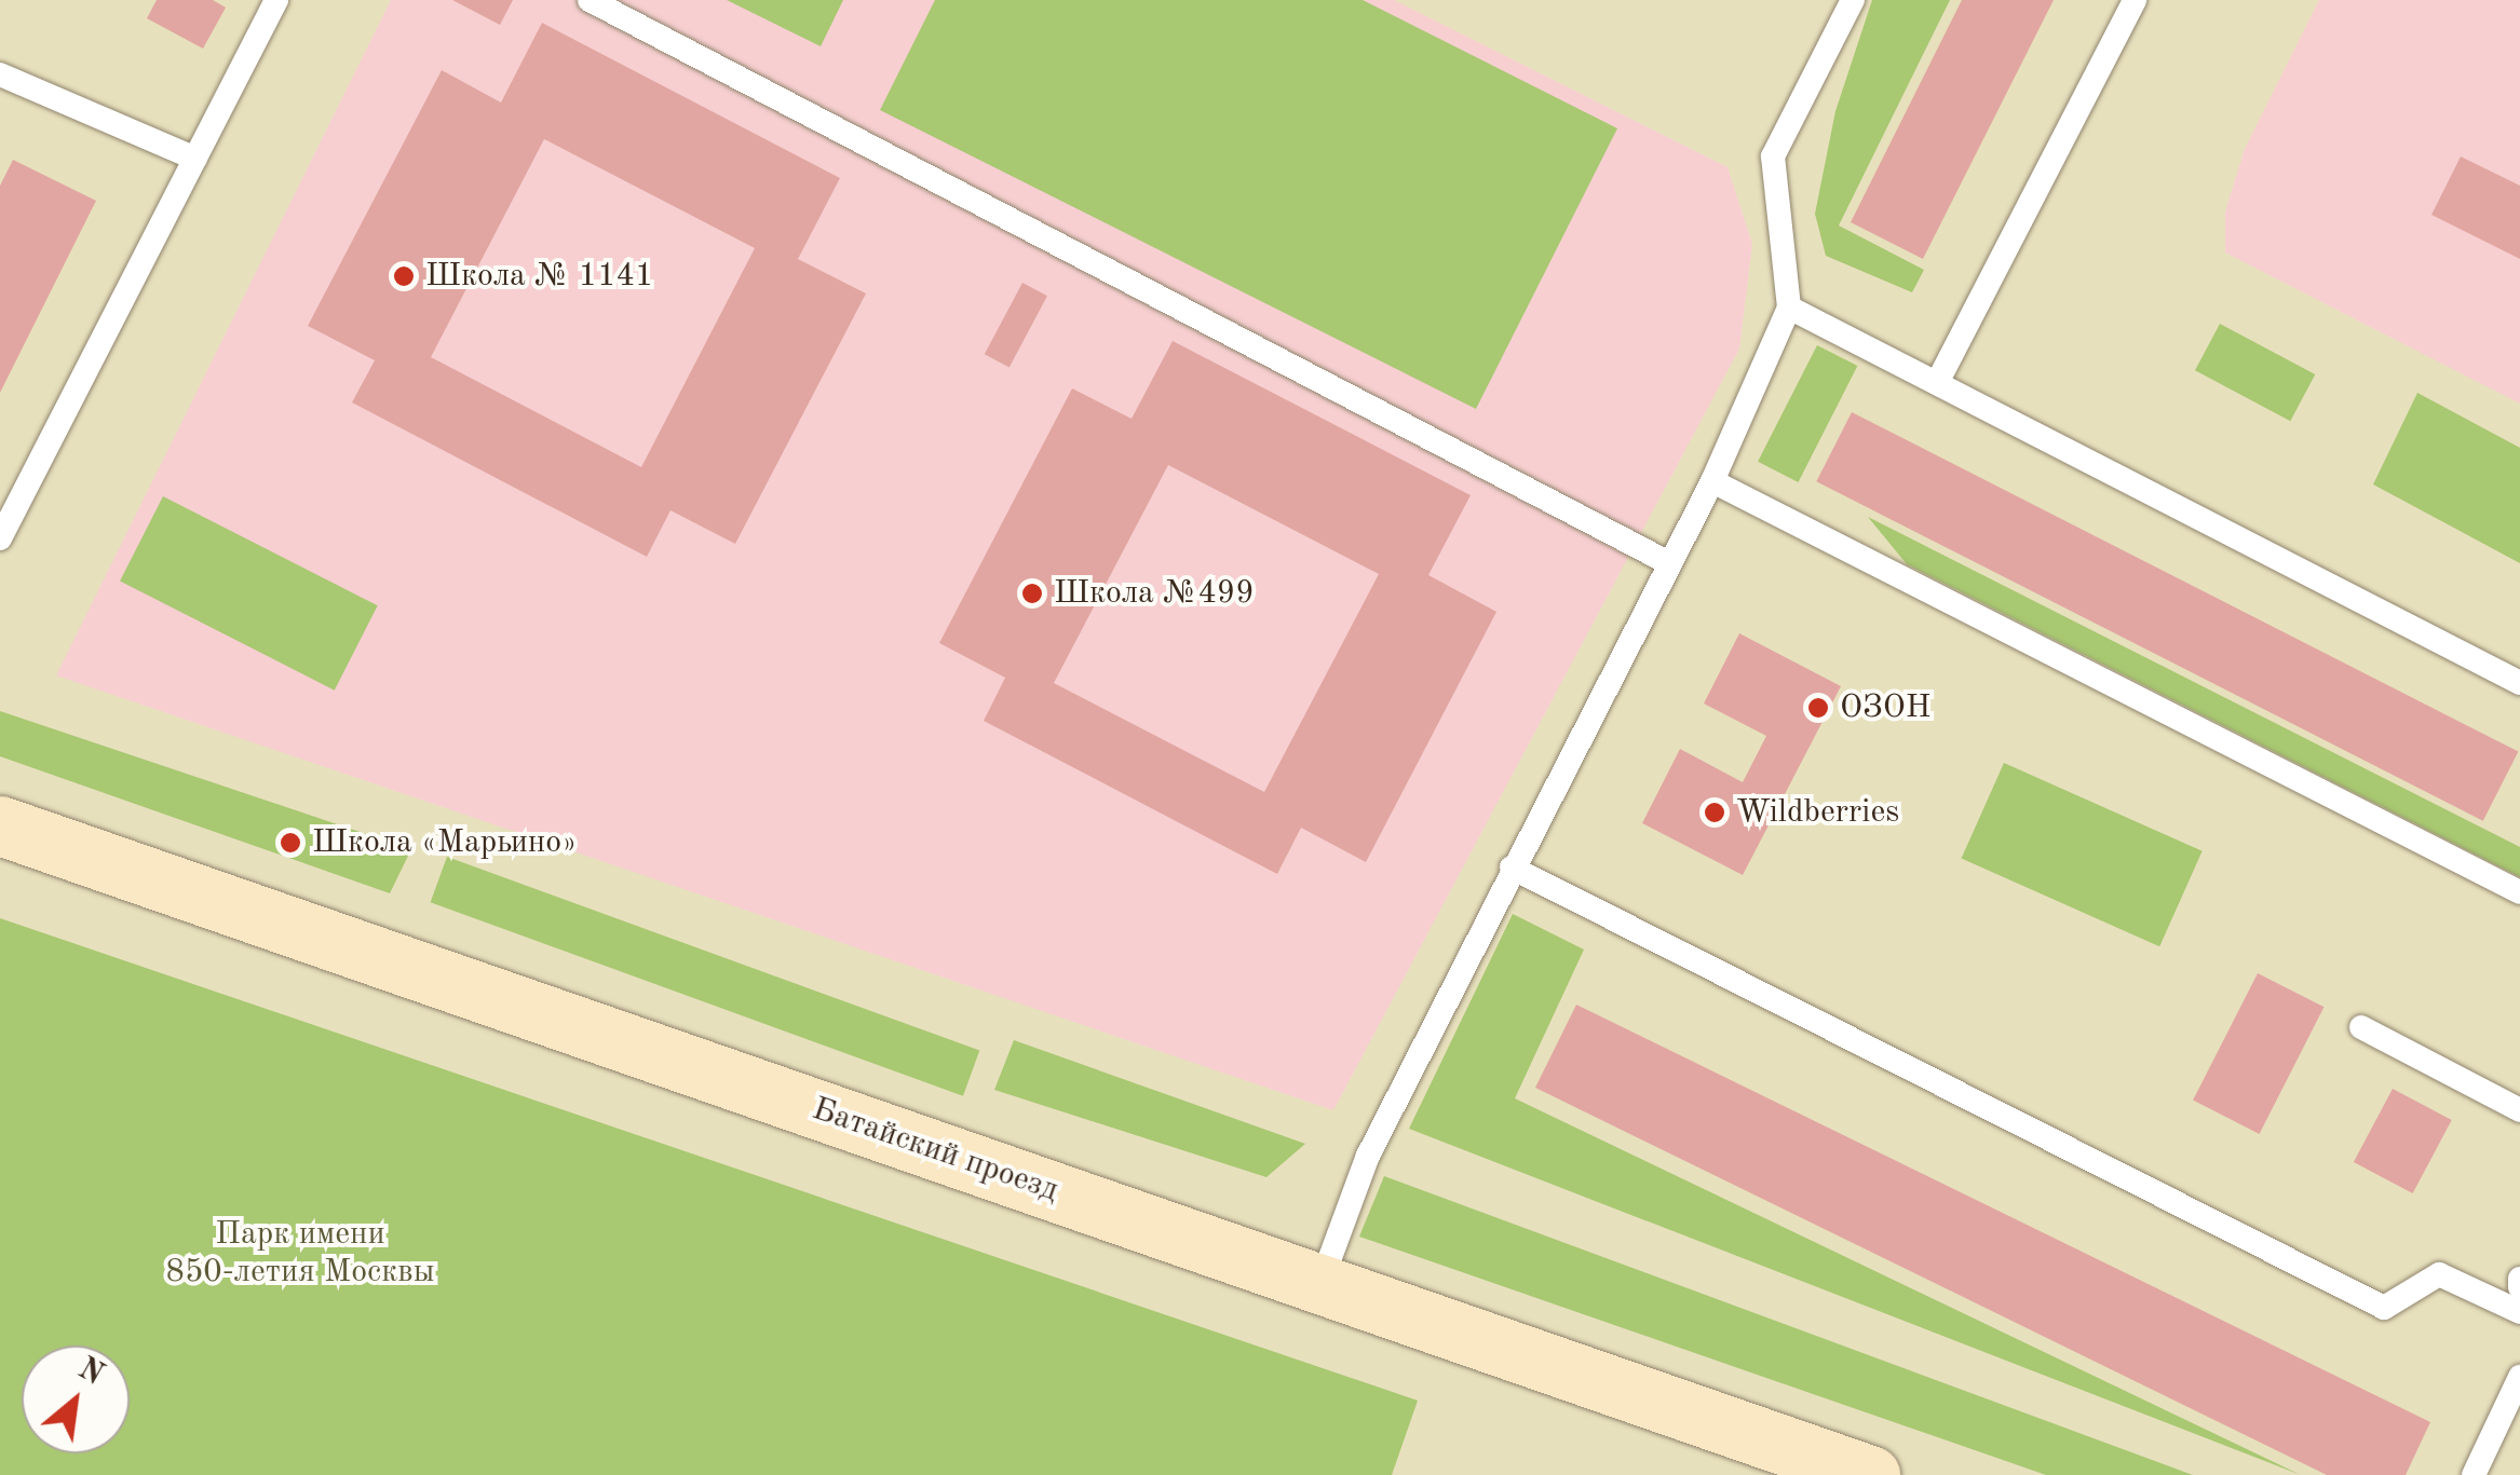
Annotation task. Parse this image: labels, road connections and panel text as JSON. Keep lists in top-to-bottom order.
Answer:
{
  "streets": {
    "main road": ["Батайский проезд"]
  },
  "parks": ["Парк имени 850-летия Москвы"],
  "places": [
    "Школа № 1141",
    "Школа №499",
    "ОЗОН",
    "Wildberries",
    "Школа «Марьино»"
  ],
  "north": "top right"
}
